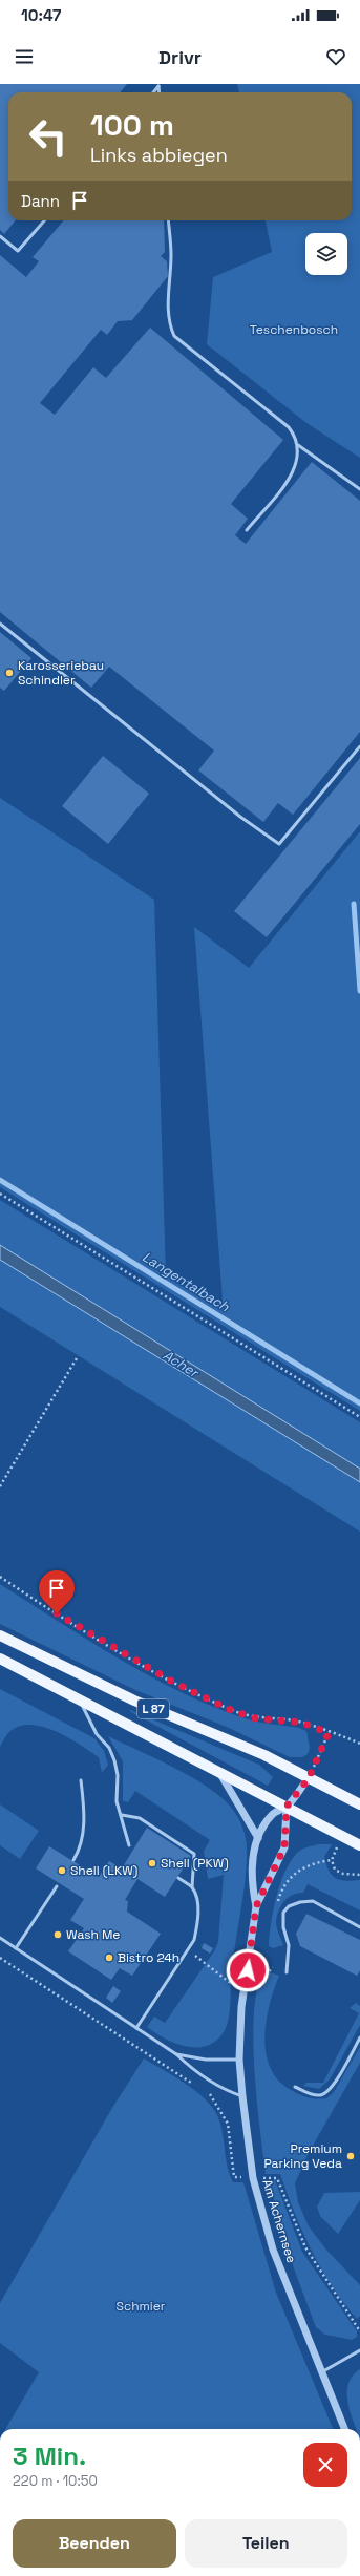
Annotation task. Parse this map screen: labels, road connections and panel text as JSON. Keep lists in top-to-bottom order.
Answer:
{
  "streets": {
    "main road": ["L 87"],
    "street": ["Am Achernsee"]
  },
  "water": ["Langentalbach", "Acher"],
  "parks": ["Teschenbosch", "Schmier"],
  "places": [
    "Karosseriebau Schindler",
    "Shell (PKW)",
    "Shell (LKW)",
    "Wash Me",
    "Bistro 24h",
    "Premium Parking Veda"
  ],
  "page": {
    "status": "10:47",
    "header": "Drivr",
    "turn": ["100 m", "Links abbiegen"],
    "then": "Dann",
    "heading": ["3 Min.", "220 m · 10:50"],
    "buttons": ["Beenden", "Teilen"]
  }
}
